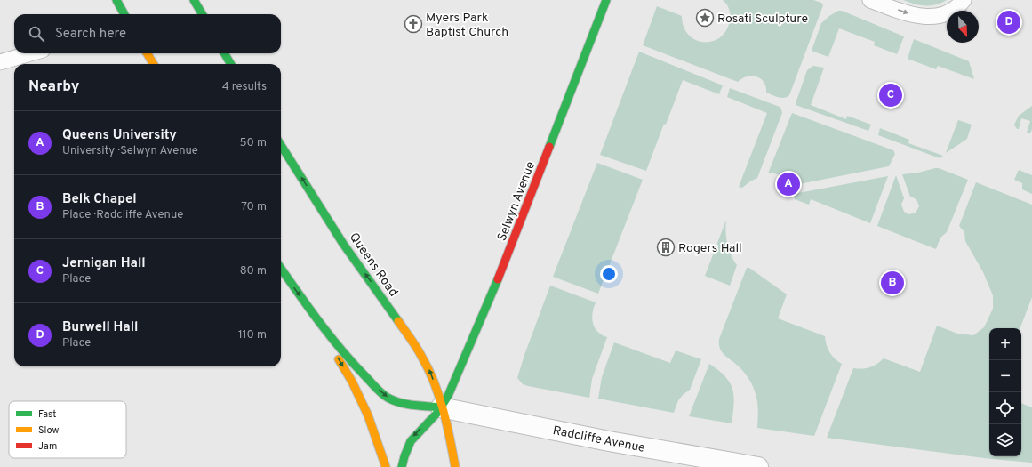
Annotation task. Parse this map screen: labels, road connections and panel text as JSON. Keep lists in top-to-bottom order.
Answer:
{
  "streets": {
    "street": ["Selwyn Avenue", "Queens Road", "Radcliffe Avenue"]
  },
  "crossings": [
    ["Selwyn Avenue", "Queens Road"],
    ["Selwyn Avenue", "Radcliffe Avenue"],
    ["Queens Road", "Radcliffe Avenue"]
  ],
  "places": {
    "place": ["Rosati Sculpture"],
    "church": ["Myers Park Baptist Church"],
    "building": ["Rogers Hall"]
  },
  "legend": ["Fast", "Slow", "Jam"],
  "north": "bottom right",
  "page": {
    "pins": [
      "D",
      "C",
      "A",
      "B"
    ],
    "search": "Search here",
    "heading": ["Nearby", "4 results"],
    "list": [
      {
        "mark": "A",
        "name": "Queens University",
        "note": "University · Selwyn Avenue",
        "value": "50 m"
      },
      {
        "mark": "B",
        "name": "Belk Chapel",
        "note": "Place · Radcliffe Avenue",
        "value": "70 m"
      },
      {
        "mark": "C",
        "name": "Jernigan Hall",
        "note": "Place",
        "value": "80 m"
      },
      {
        "mark": "D",
        "name": "Burwell Hall",
        "note": "Place",
        "value": "110 m"
      }
    ],
    "map_buttons": ["+", "−"]
  }
}
